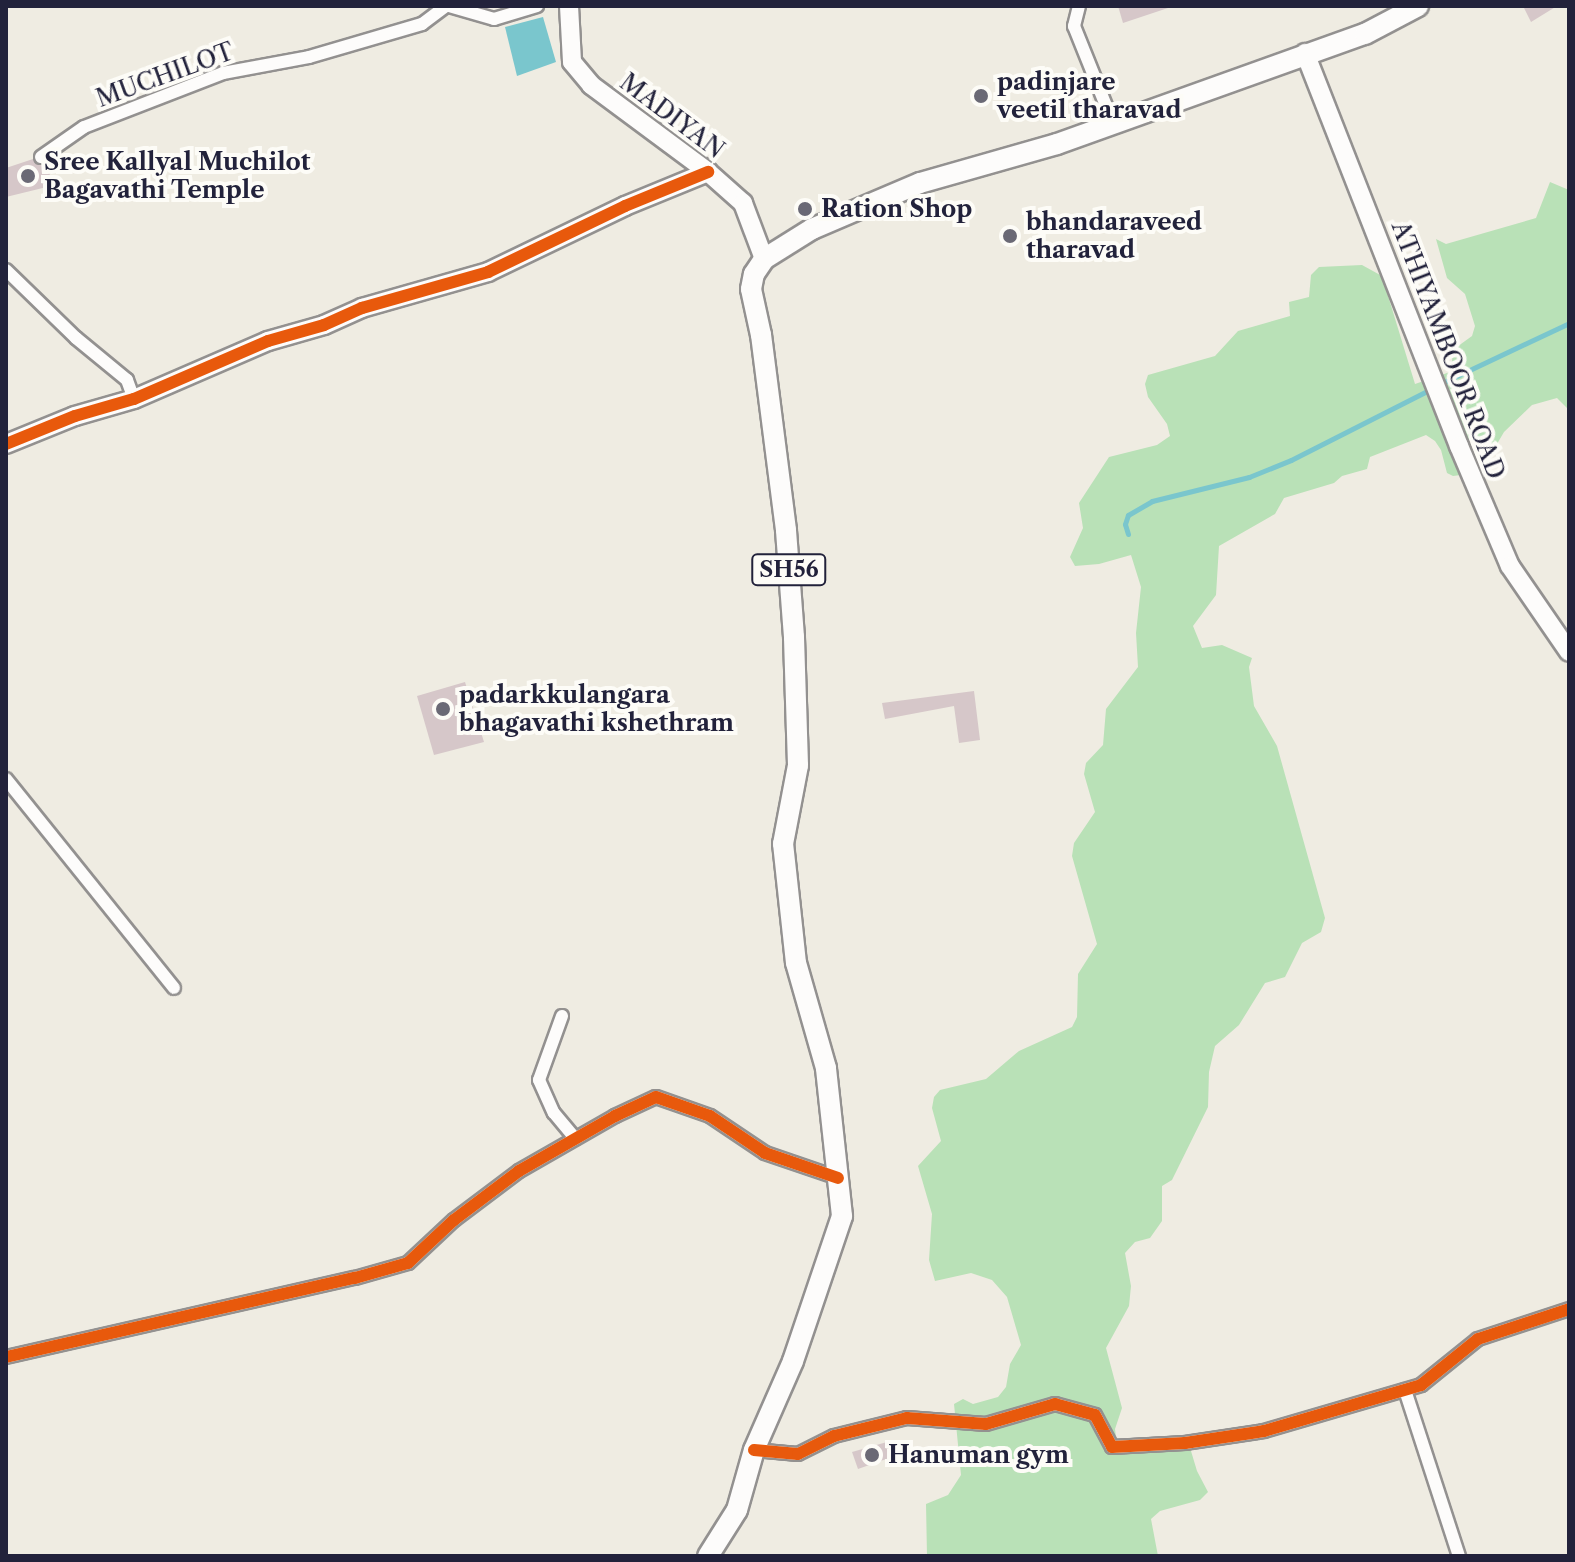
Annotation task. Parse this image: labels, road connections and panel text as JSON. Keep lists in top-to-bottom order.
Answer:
{
  "streets": {
    "main road": ["SH56"],
    "street": ["MUCHILOT", "MADIYAN", "ATHIYAMBOOR ROAD"]
  },
  "crossings": [
    ["MADIYAN", "SH56"]
  ],
  "places": [
    "padinjare veetil tharavad",
    "Sree Kallyal Muchilot Bagavathi Temple",
    "Ration Shop",
    "bhandaraveed tharavad",
    "padarkkulangara bhagavathi kshethram",
    "Hanuman gym"
  ]
}
